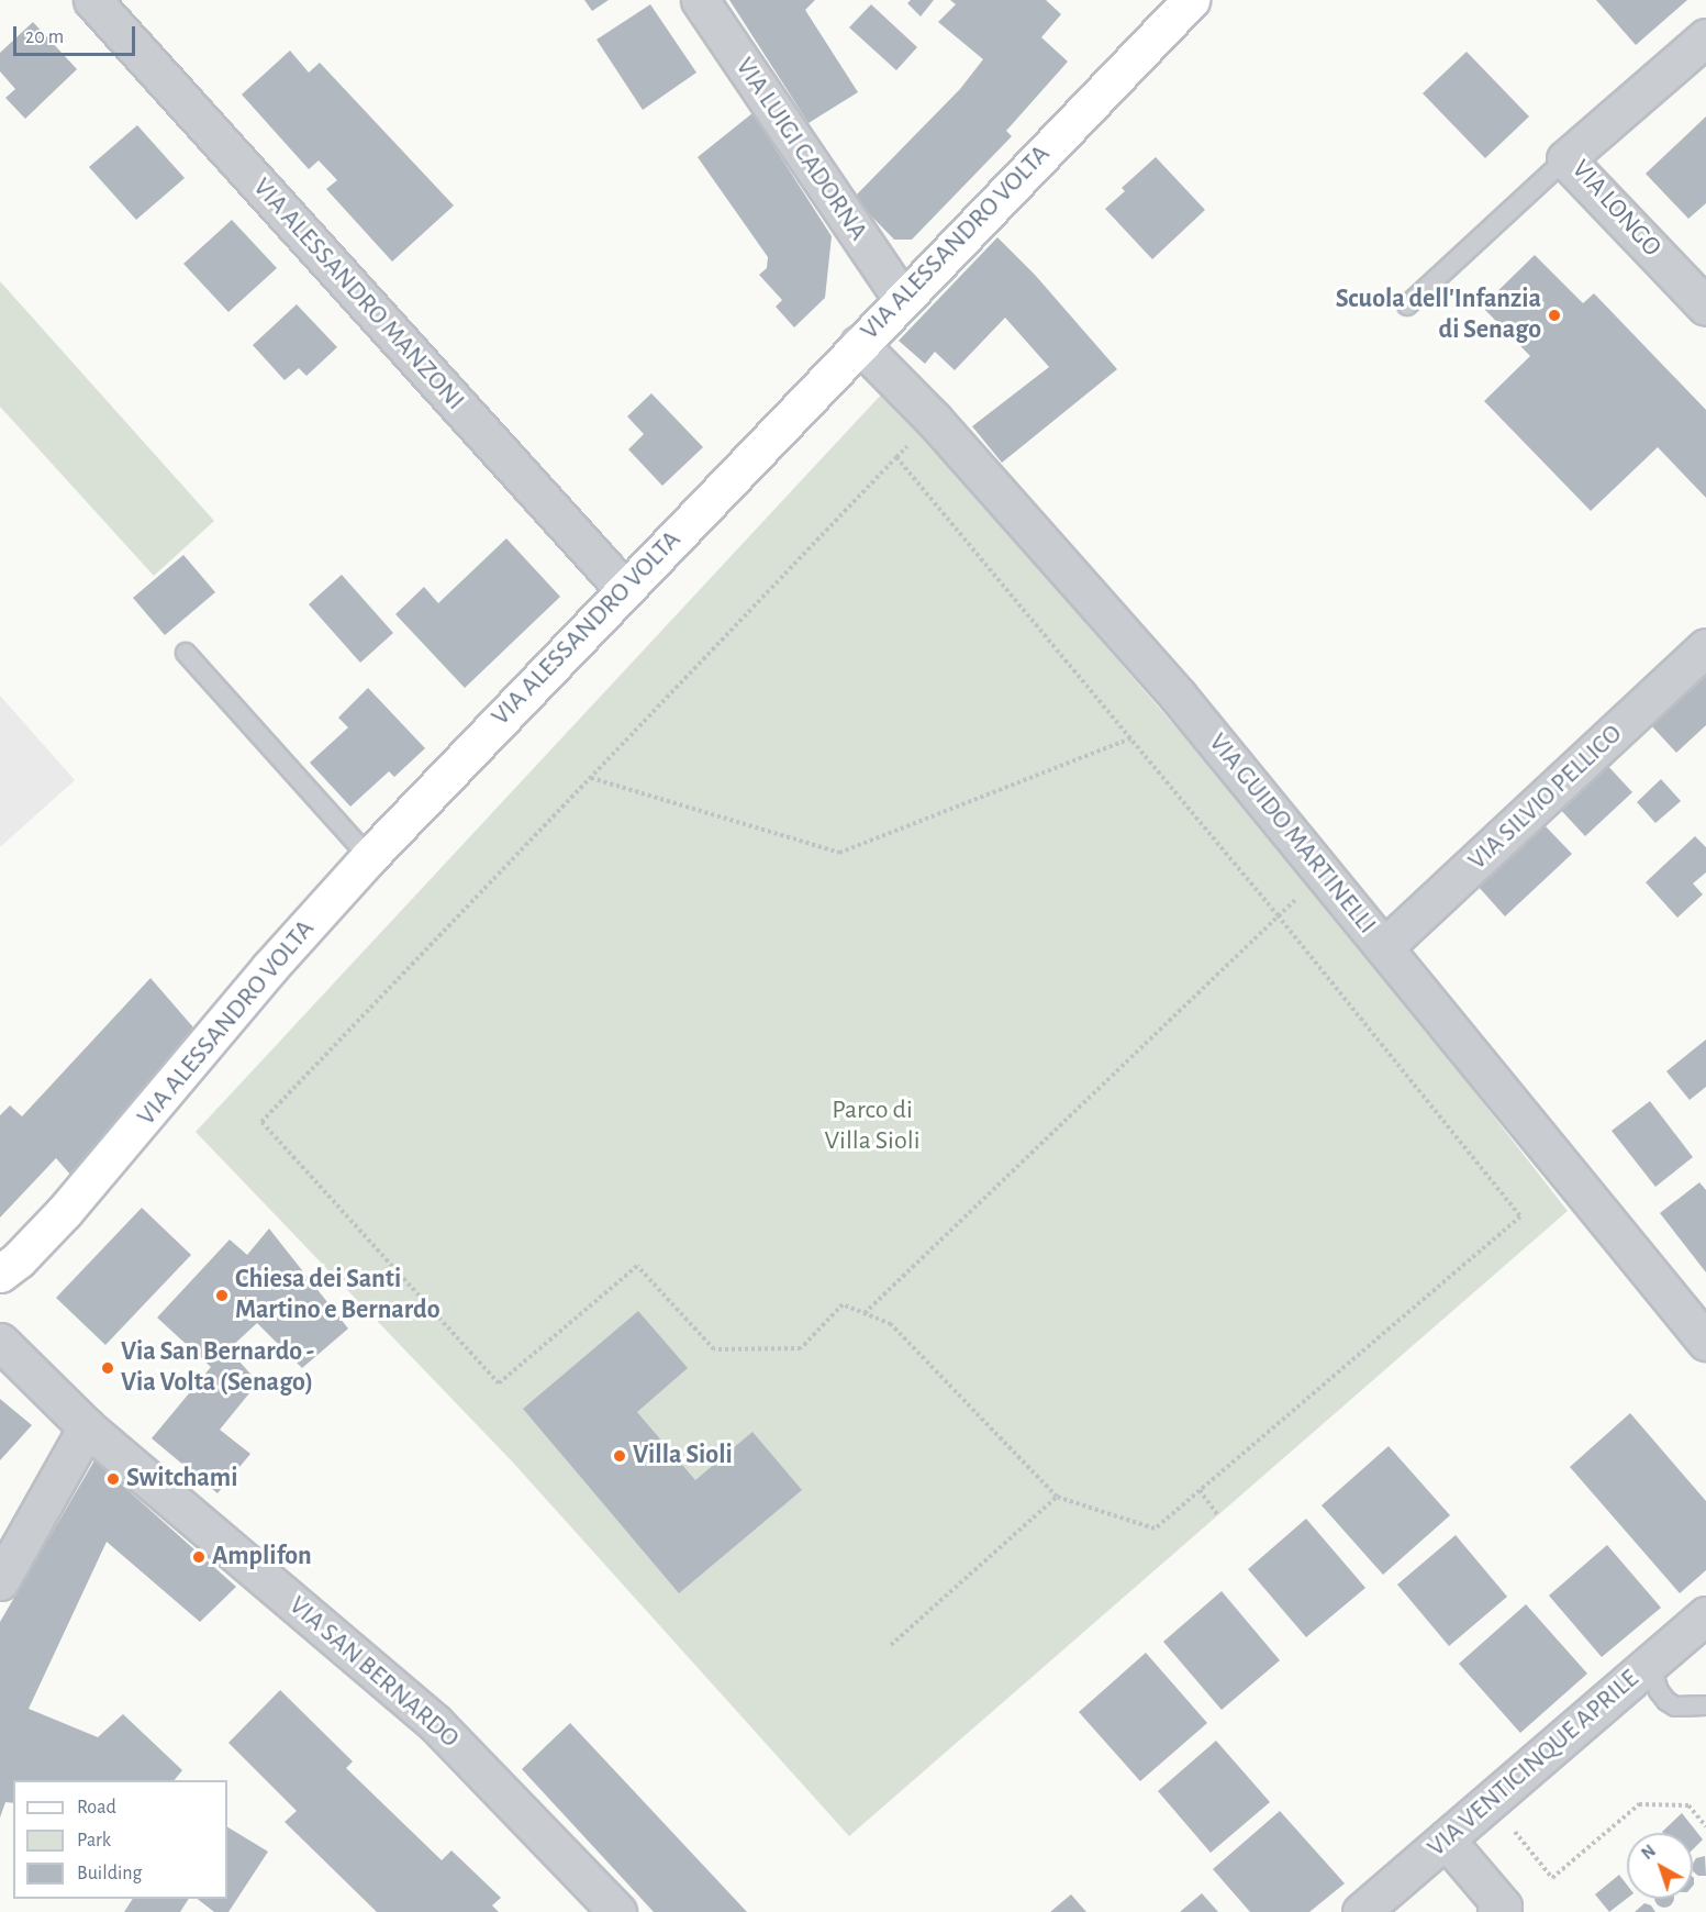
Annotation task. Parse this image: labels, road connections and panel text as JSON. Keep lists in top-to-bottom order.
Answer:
{
  "streets": {
    "street": [
      "VIA LUIGI CADORNA",
      "VIA LONGO",
      "VIA ALESSANDRO VOLTA",
      "VIA ALESSANDRO MANZONI",
      "VIA SILVIO PELLICO",
      "VIA GUIDO MARTINELLI",
      "VIA SAN BERNARDO",
      "VIA VENTICINQUE APRILE"
    ]
  },
  "crossings": [
    ["VIA LUIGI CADORNA", "VIA ALESSANDRO VOLTA"],
    ["VIA ALESSANDRO VOLTA", "VIA ALESSANDRO MANZONI"],
    ["VIA ALESSANDRO VOLTA", "VIA GUIDO MARTINELLI"],
    ["VIA SILVIO PELLICO", "VIA GUIDO MARTINELLI"]
  ],
  "parks": ["Parco di Villa Sioli"],
  "places": [
    "Scuola dell'Infanzia di Senago",
    "Chiesa dei Santi Martino e Bernardo",
    "Via San Bernardo - Via Volta (Senago)",
    "Villa Sioli",
    "Switchami",
    "Amplifon"
  ],
  "legend": ["Road", "Park", "Building"],
  "scale_bar": "20 m",
  "north": "top left"
}
